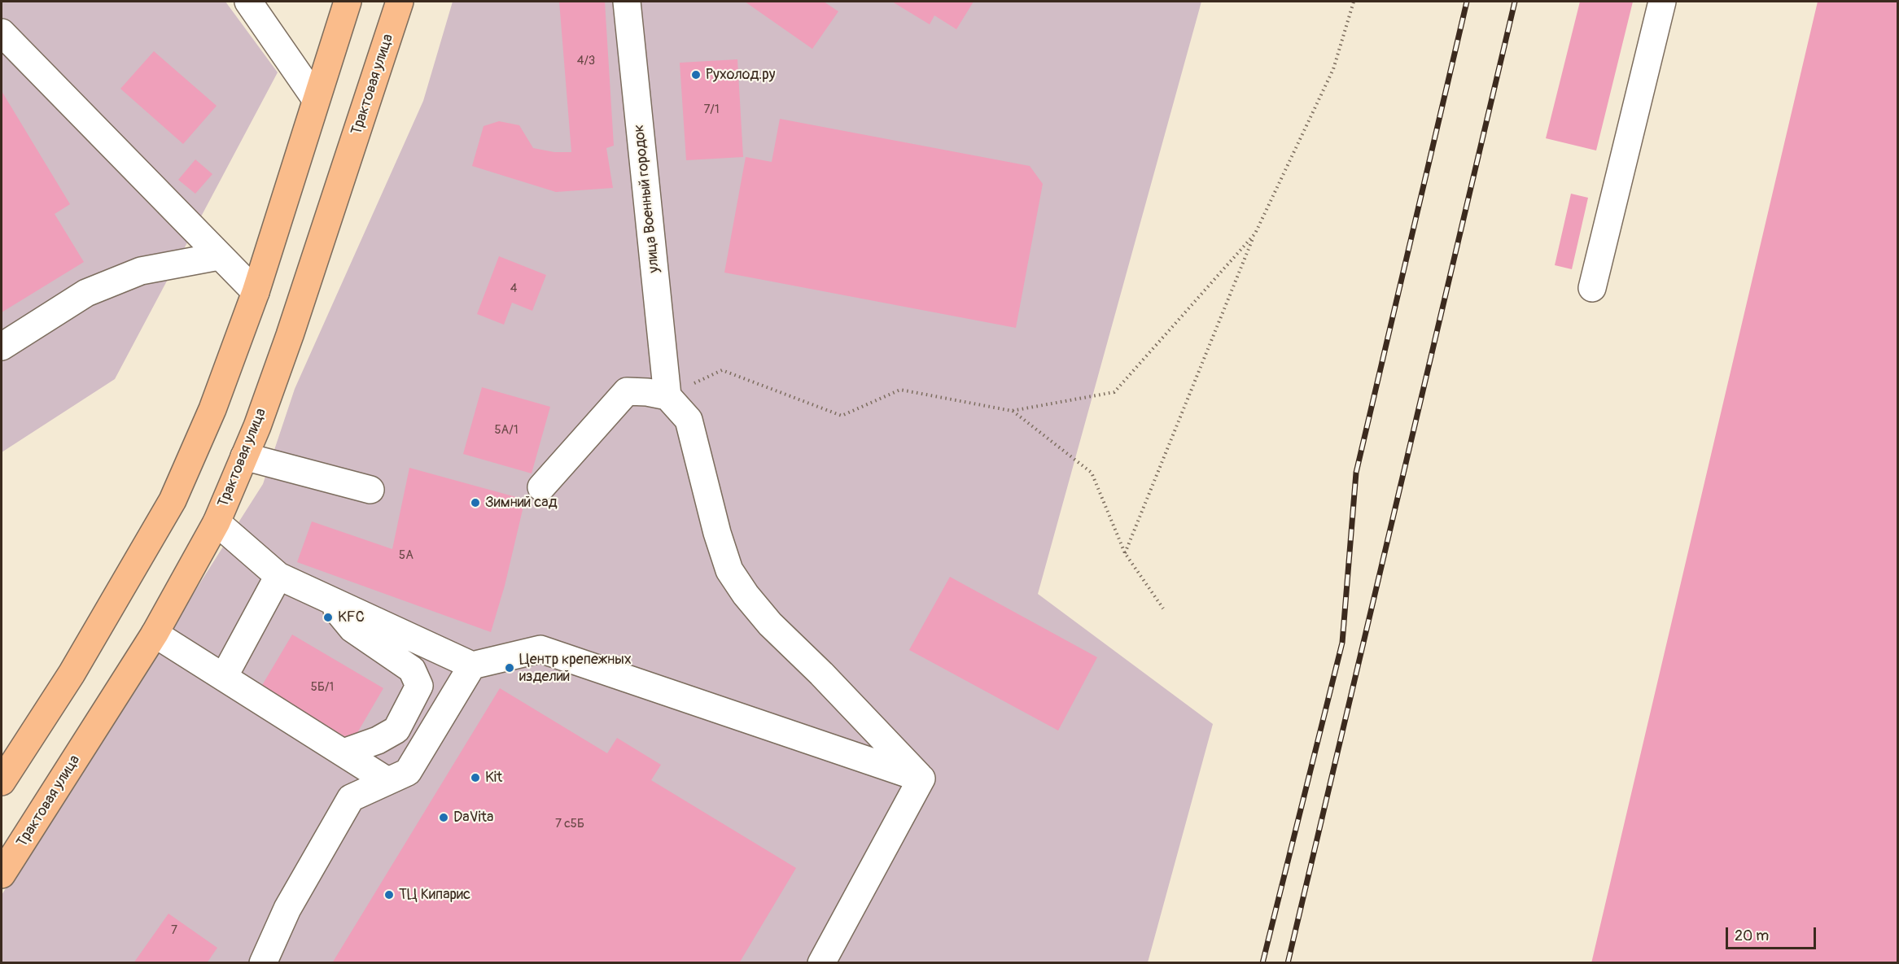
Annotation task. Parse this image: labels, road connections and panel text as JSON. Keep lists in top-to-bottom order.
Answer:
{
  "streets": {
    "main road": ["Трактовая улица"],
    "street": ["улица Военный городок"]
  },
  "places": [
    "Рухолод.ру",
    "Зимний сад",
    "KFC",
    "Центр крепежных изделий",
    "Kit",
    "DaVita",
    "ТЦ Кипарис"
  ],
  "house_numbers": [
    "4/3",
    "7/1",
    "4",
    "5А/1",
    "5А",
    "5Б/1",
    "7 с5Б",
    "7"
  ],
  "scale_bar": "20 m"
}
